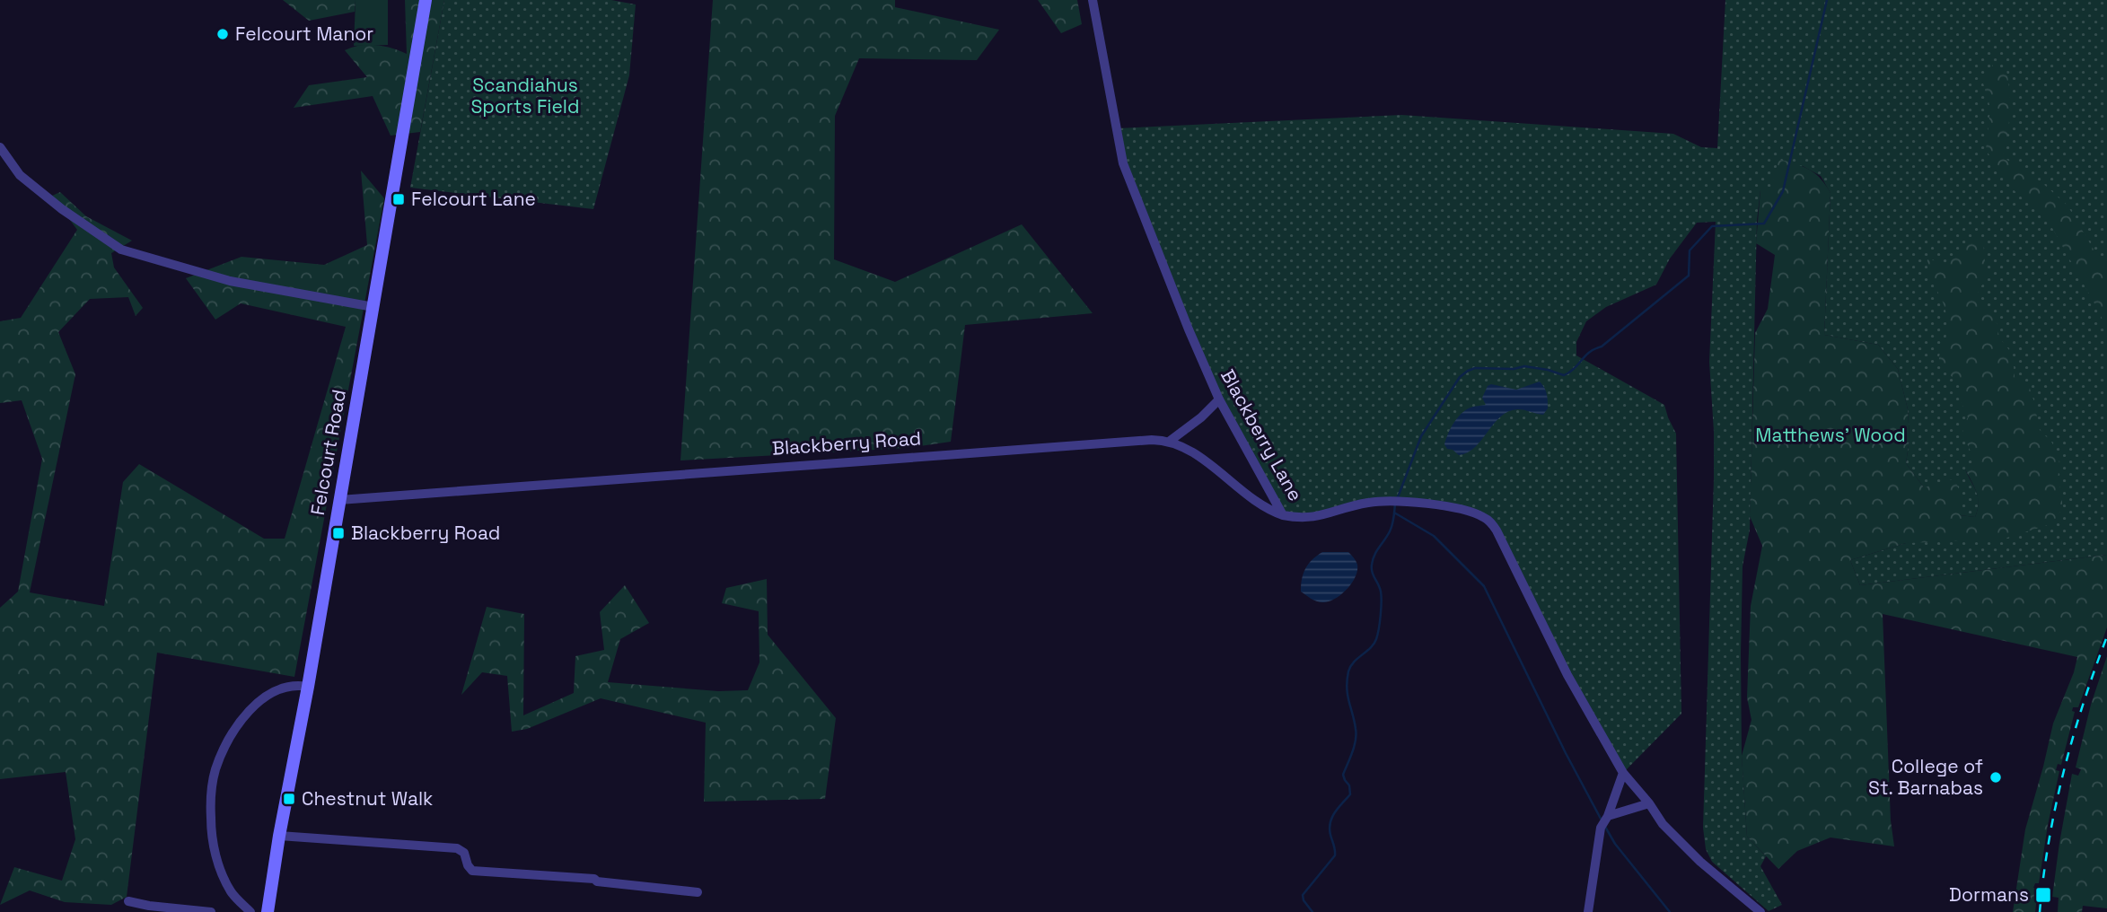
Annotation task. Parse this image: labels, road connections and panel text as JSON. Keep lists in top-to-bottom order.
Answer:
{
  "streets": {
    "street": ["Blackberry Lane", "Blackberry Road", "Felcourt Road"]
  },
  "crossings": [
    ["Blackberry Lane", "Blackberry Road"],
    ["Blackberry Road", "Felcourt Road"]
  ],
  "parks": ["Scandiahus Sports Field", "Matthews' Wood"],
  "places": {
    "other": ["Felcourt Manor", "College of St. Barnabas"],
    "transit": [
      "Felcourt Lane",
      "Blackberry Road",
      "Chestnut Walk",
      "Dormans"
    ]
  }
}
